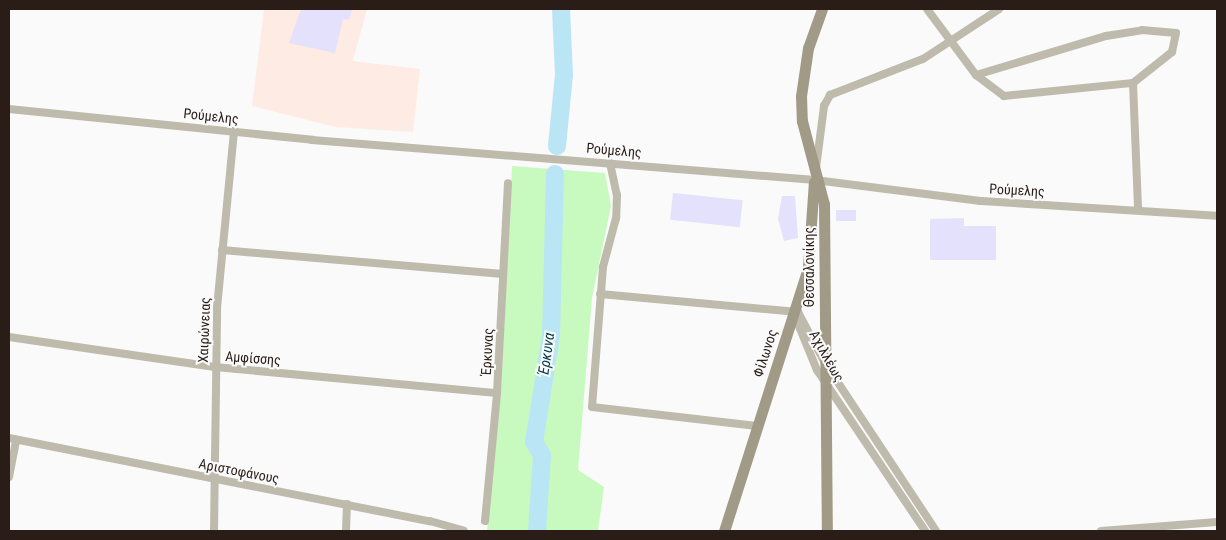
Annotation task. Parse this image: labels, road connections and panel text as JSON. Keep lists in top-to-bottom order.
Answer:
{
  "streets": {
    "main road": ["Θεσσαλονίκης", "Φίλωνος"],
    "street": [
      "Ρούμελης",
      "Χαιρώνειας",
      "Έρκυνας",
      "Αχιλλέως",
      "Αμφίσσης",
      "Αριστοφάνους"
    ]
  },
  "crossings": [
    ["Ρούμελης", "Θεσσαλονίκης"],
    ["Ρούμελης", "Χαιρώνειας"],
    ["Ρούμελης", "Φίλωνος"],
    ["Θεσσαλονίκης", "Φίλωνος"],
    ["Θεσσαλονίκης", "Αχιλλέως"],
    ["Χαιρώνειας", "Αμφίσσης"],
    ["Χαιρώνειας", "Αριστοφάνους"],
    ["Έρκυνας", "Αμφίσσης"],
    ["Φίλωνος", "Αχιλλέως"]
  ],
  "water": ["Έρκυνα"]
}
